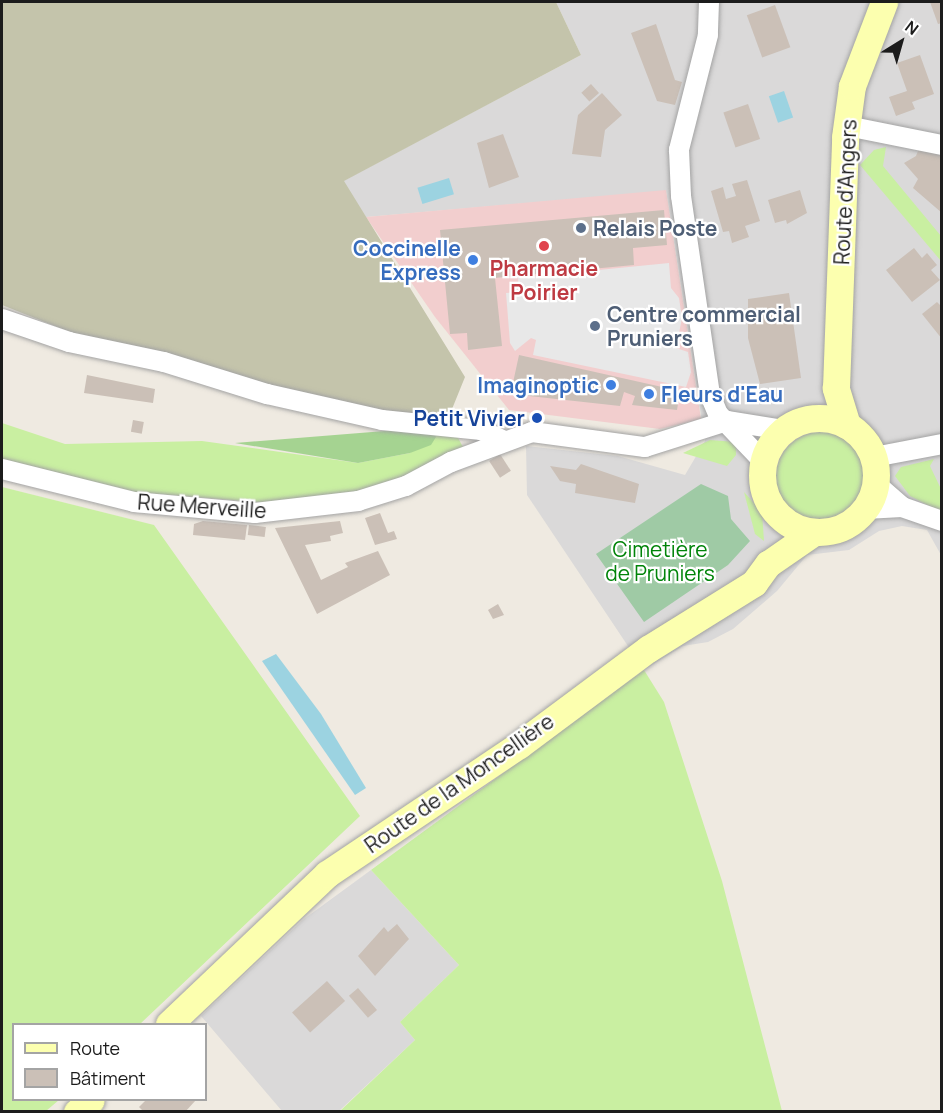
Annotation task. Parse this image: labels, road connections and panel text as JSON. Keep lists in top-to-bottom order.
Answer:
{
  "streets": {
    "street": ["Route d'Angers", "Rue Merveille", "Route de la Moncellière"]
  },
  "crossings": [
    ["Route d'Angers", "Route de la Moncellière"]
  ],
  "parks": ["Cimetière de Pruniers"],
  "places": [
    "Relais Poste",
    "Pharmacie Poirier",
    "Coccinelle Express",
    "Centre commercial Pruniers",
    "Imaginoptic",
    "Fleurs d'Eau",
    "Petit Vivier"
  ],
  "legend": ["Route", "Bâtiment"],
  "north": "top right"
}
